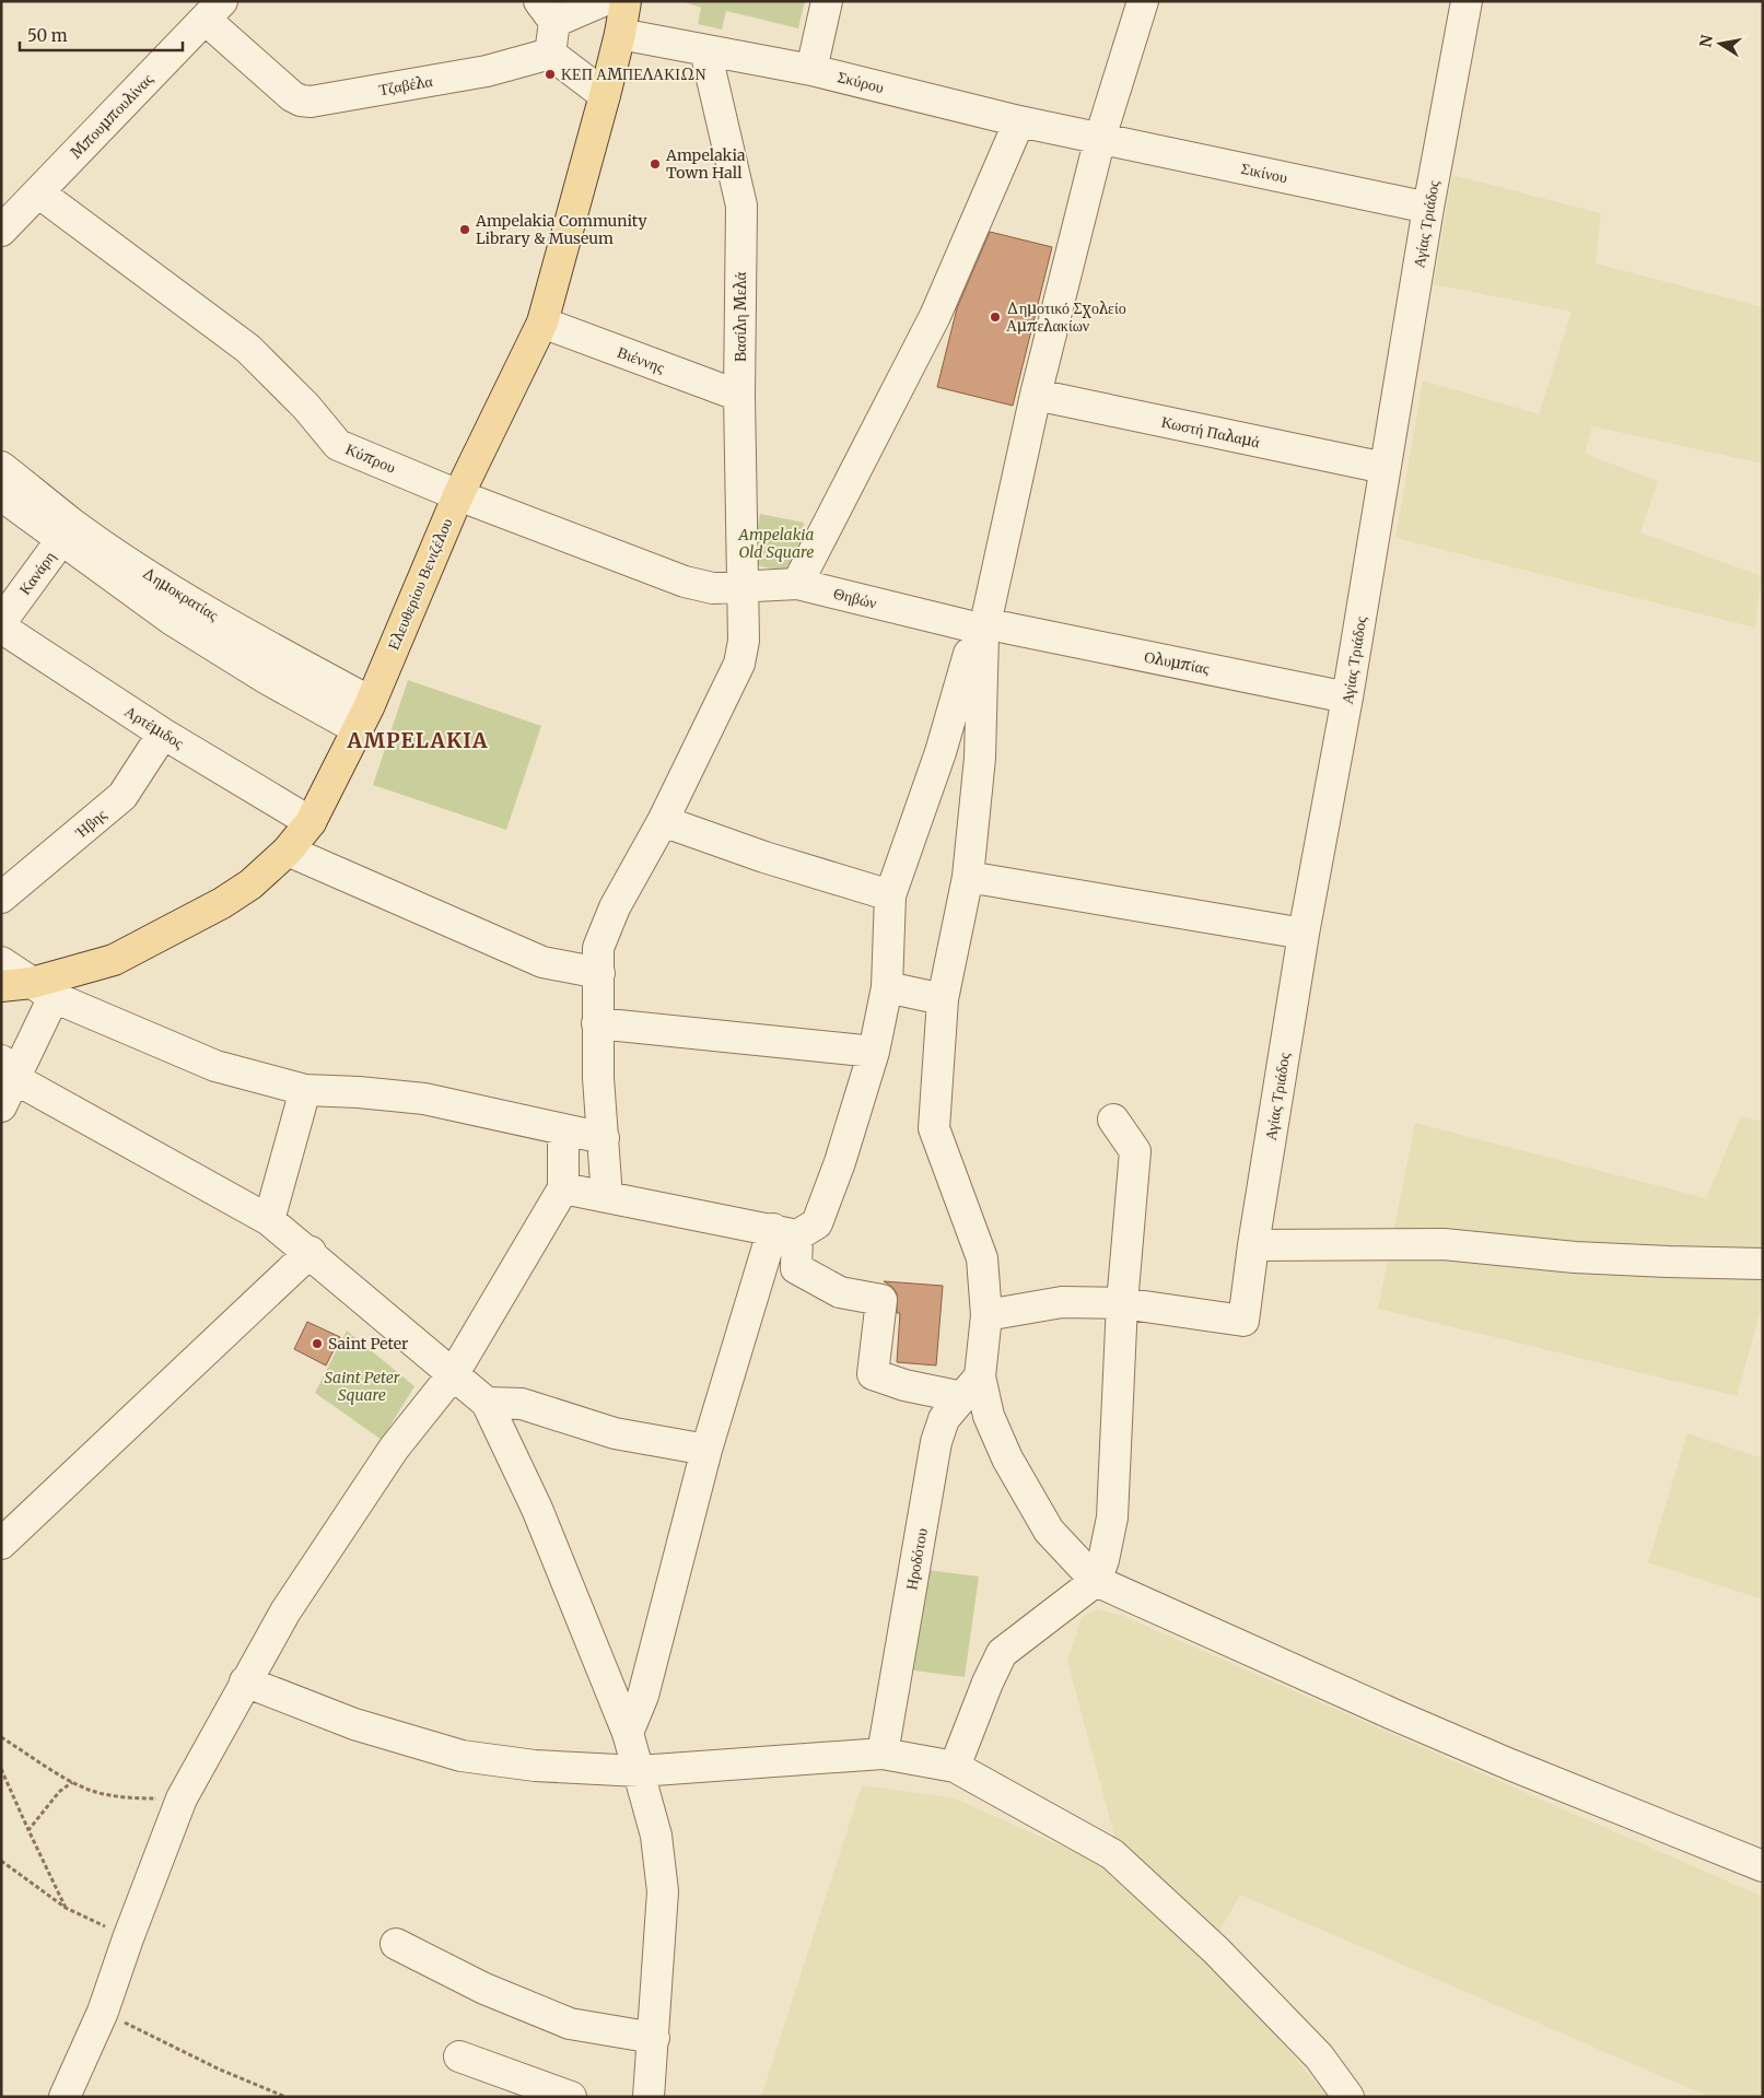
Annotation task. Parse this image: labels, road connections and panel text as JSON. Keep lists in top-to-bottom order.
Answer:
{
  "streets": {
    "main road": ["Ελευθερίου Βενιζέλου"],
    "street": [
      "Σκύρου",
      "Τζαβέλα",
      "Μπουμπουλίνας",
      "Σικίνου",
      "Αγίας Τριάδος",
      "Βασίλη Μελά",
      "Βιέννης",
      "Κωστή Παλαμά",
      "Κύπρου",
      "Κανάρη",
      "Δημοκρατίας",
      "Θηβών",
      "Ολυμπίας",
      "Αρτέμιδος",
      "Ήβης",
      "Ηροδότου"
    ]
  },
  "crossings": [
    ["Σκύρου", "Σικίνου"],
    ["Σκύρου", "Βασίλη Μελά"],
    ["Σκύρου", "Ελευθερίου Βενιζέλου"],
    ["Τζαβέλα", "Μπουμπουλίνας"],
    ["Μπουμπουλίνας", "Κύπρου"],
    ["Σικίνου", "Αγίας Τριάδος"],
    ["Αγίας Τριάδος", "Κωστή Παλαμά"],
    ["Αγίας Τριάδος", "Ολυμπίας"],
    ["Βασίλη Μελά", "Βιέννης"],
    ["Βασίλη Μελά", "Κύπρου"],
    ["Βασίλη Μελά", "Θηβών"],
    ["Βιέννης", "Ελευθερίου Βενιζέλου"],
    ["Κύπρου", "Ελευθερίου Βενιζέλου"],
    ["Κύπρου", "Θηβών"],
    ["Κανάρη", "Δημοκρατίας"],
    ["Ελευθερίου Βενιζέλου", "Δημοκρατίας"],
    ["Ελευθερίου Βενιζέλου", "Αρτέμιδος"],
    ["Αρτέμιδος", "Ήβης"]
  ],
  "districts": ["AMPELAKIA"],
  "parks": ["Ampelakia Old Square", "Saint Peter Square"],
  "places": [
    "ΚΕΠ ΑΜΠΕΛΑΚΙΩΝ",
    "Ampelakia Town Hall",
    "Ampelakia Community Library & Museum",
    "Δημοτικό Σχολείο Αμπελακίων",
    "Saint Peter"
  ],
  "scale_bar": "50 m",
  "north": "left"
}
